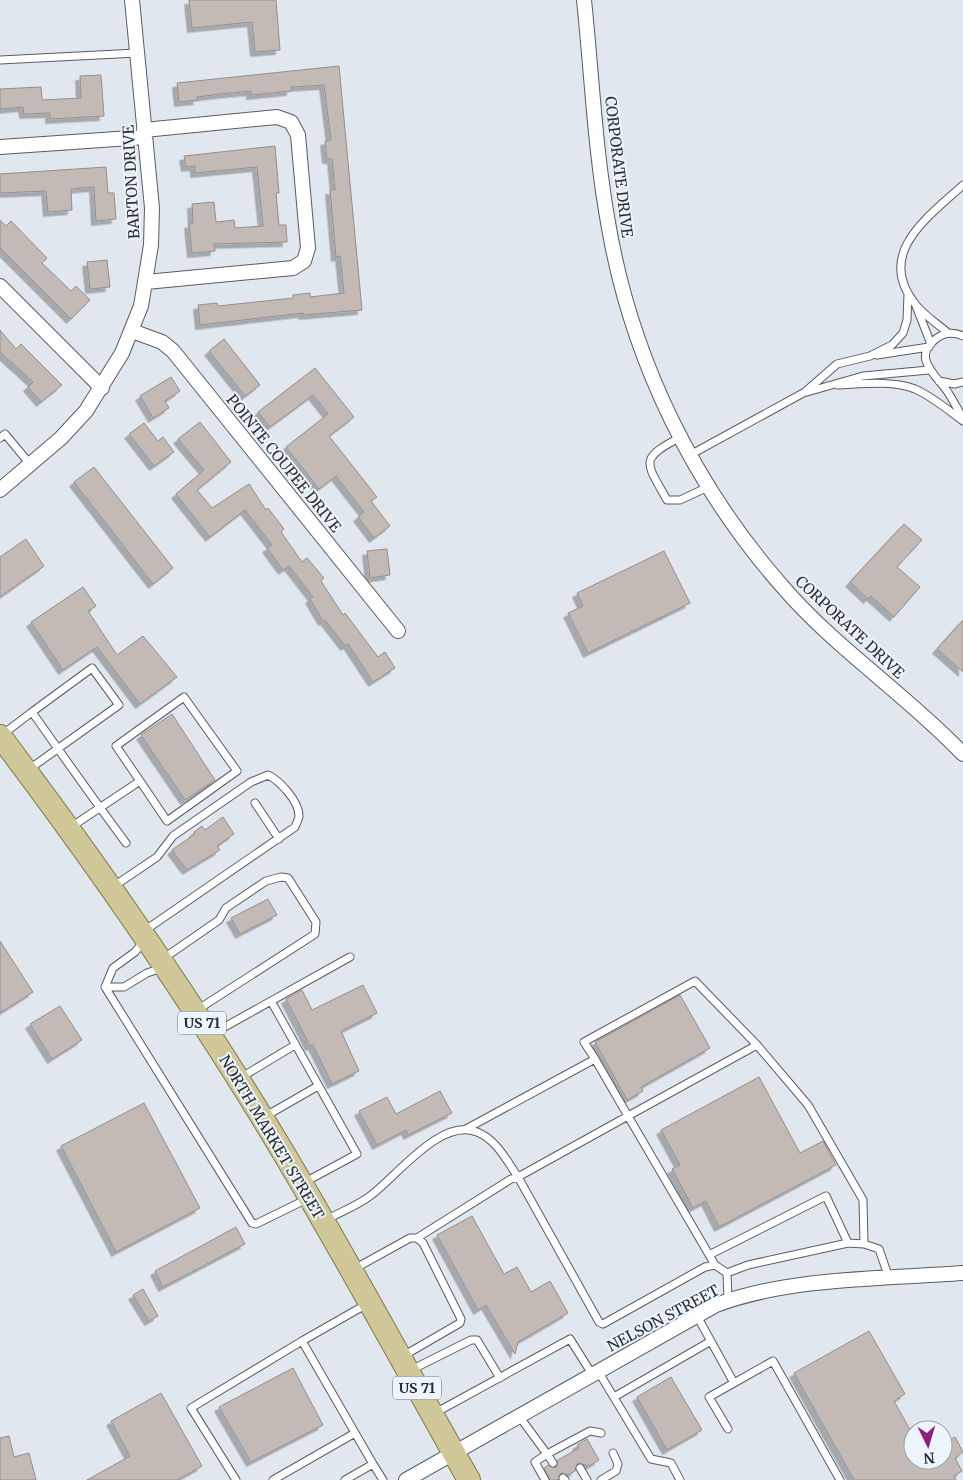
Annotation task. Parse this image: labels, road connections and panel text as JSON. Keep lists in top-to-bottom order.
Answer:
{
  "streets": {
    "main road": ["US 71", "NORTH MARKET STREET"],
    "street": [
      "CORPORATE DRIVE",
      "BARTON DRIVE",
      "POINTE COUPEE DRIVE",
      "NELSON STREET"
    ]
  },
  "crossings": [
    ["BARTON DRIVE", "POINTE COUPEE DRIVE"],
    ["NORTH MARKET STREET", "NELSON STREET"]
  ],
  "north": "bottom"
}
